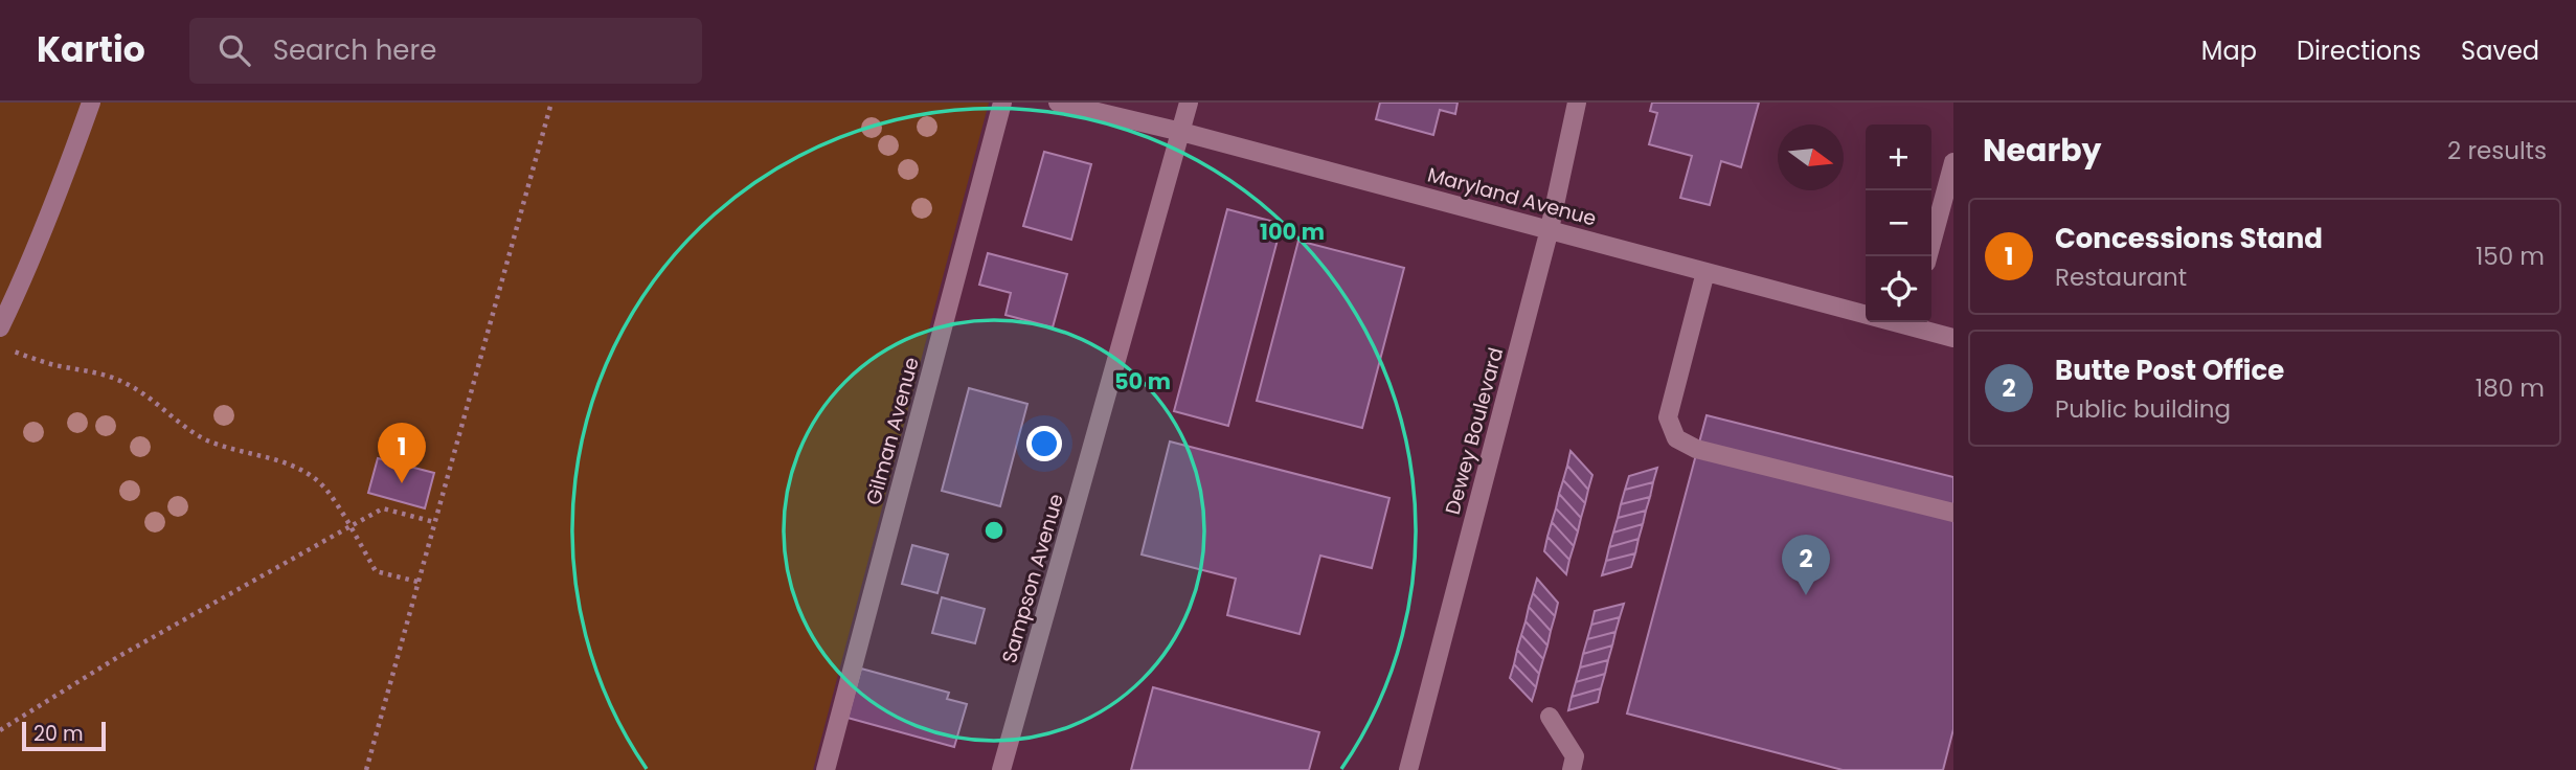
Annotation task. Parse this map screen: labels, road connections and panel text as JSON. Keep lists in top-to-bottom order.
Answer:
{
  "streets": {
    "street": [
      "Maryland Avenue",
      "Gilman Avenue",
      "Dewey Boulevard",
      "Sampson Avenue"
    ]
  },
  "crossings": [
    ["Maryland Avenue", "Dewey Boulevard"],
    ["Maryland Avenue", "Sampson Avenue"]
  ],
  "scale_bar": "20 m",
  "north": "right",
  "page": {
    "header": "Kartio",
    "search": "Search here",
    "nav": ["Map", "Directions", "Saved"],
    "heading": ["Nearby", "2 results"],
    "map_buttons": ["+", "−"],
    "list": [
      {
        "mark": "1",
        "name": "Concessions Stand",
        "note": "Restaurant",
        "value": "150 m"
      },
      {
        "mark": "2",
        "name": "Butte Post Office",
        "note": "Public building",
        "value": "180 m"
      }
    ],
    "pins": ["1", "2"],
    "scale": "20 m"
  },
  "rings": ["100 m", "50 m"]
}
